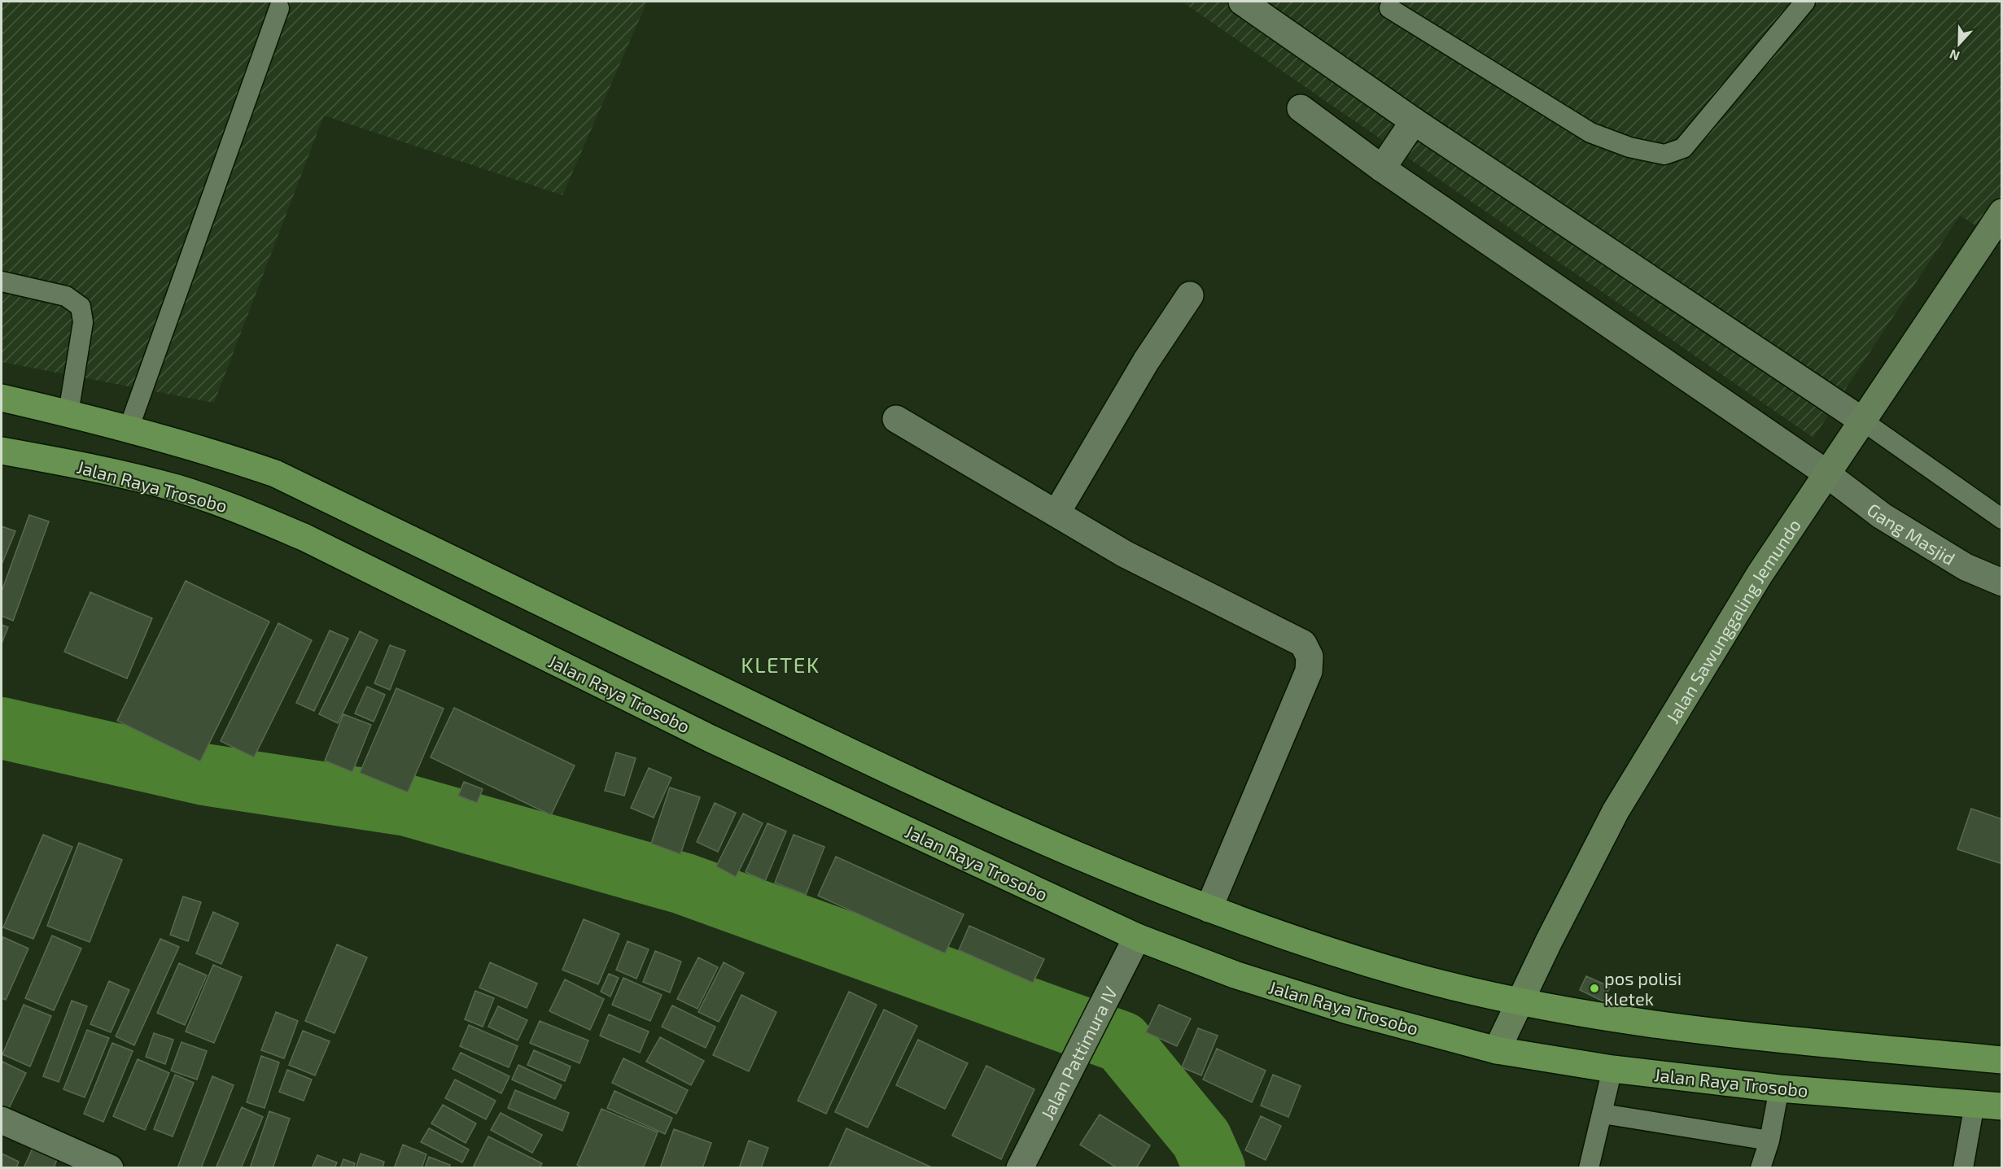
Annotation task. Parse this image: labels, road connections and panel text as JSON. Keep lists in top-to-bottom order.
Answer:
{
  "streets": {
    "highway": ["Jalan Raya Trosobo"],
    "main road": ["Jalan Sawunggaling Jemundo"],
    "street": ["Gang Masjid", "Jalan Pattimura IV"]
  },
  "crossings": [
    ["Jalan Raya Trosobo", "Jalan Sawunggaling Jemundo"],
    ["Jalan Raya Trosobo", "Jalan Pattimura IV"],
    ["Gang Masjid", "Jalan Sawunggaling Jemundo"]
  ],
  "districts": ["KLETEK"],
  "places": ["pos polisi kletek"],
  "north": "bottom"
}
